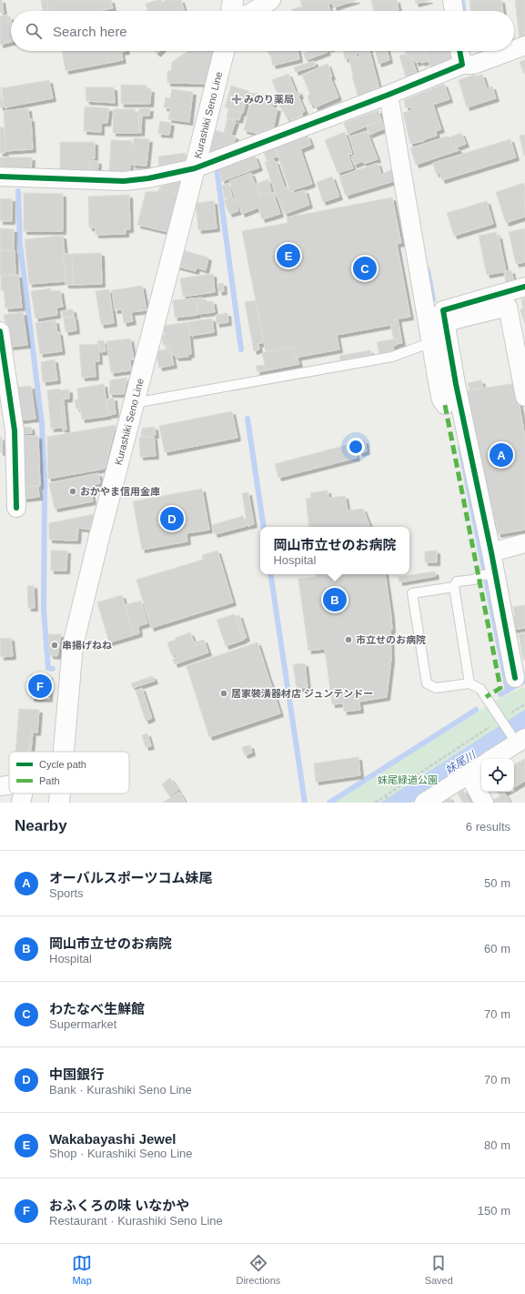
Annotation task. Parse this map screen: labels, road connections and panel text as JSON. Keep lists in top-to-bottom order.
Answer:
{
  "streets": {
    "main road": ["Kurashiki Seno Line"]
  },
  "water": ["妹尾川"],
  "parks": ["妹尾緑道公園"],
  "places": {
    "health": ["みのり薬局"],
    "other": [
      "おかやま信用金庫",
      "市立せのお病院",
      "串揚げねね",
      "居家裝潢器材店 ジュンテンドー"
    ]
  },
  "legend": ["Cycle path", "Path"],
  "page": {
    "search": "Search here",
    "pins": [
      "E",
      "C",
      "A",
      "D",
      "B",
      "F"
    ],
    "popup": ["岡山市立せのお病院", "Hospital"],
    "heading": ["Nearby", "6 results"],
    "list": [
      {
        "mark": "A",
        "name": "オーバルスポーツコム妹尾",
        "note": "Sports",
        "value": "50 m"
      },
      {
        "mark": "B",
        "name": "岡山市立せのお病院",
        "note": "Hospital",
        "value": "60 m"
      },
      {
        "mark": "C",
        "name": "わたなべ生鮮館",
        "note": "Supermarket",
        "value": "70 m"
      },
      {
        "mark": "D",
        "name": "中国銀行",
        "note": "Bank · Kurashiki Seno Line",
        "value": "70 m"
      },
      {
        "mark": "E",
        "name": "Wakabayashi Jewel",
        "note": "Shop · Kurashiki Seno Line",
        "value": "80 m"
      },
      {
        "mark": "F",
        "name": "おふくろの味 いなかや",
        "note": "Restaurant · Kurashiki Seno Line",
        "value": "150 m"
      }
    ],
    "nav": ["Map", "Directions", "Saved"]
  }
}
